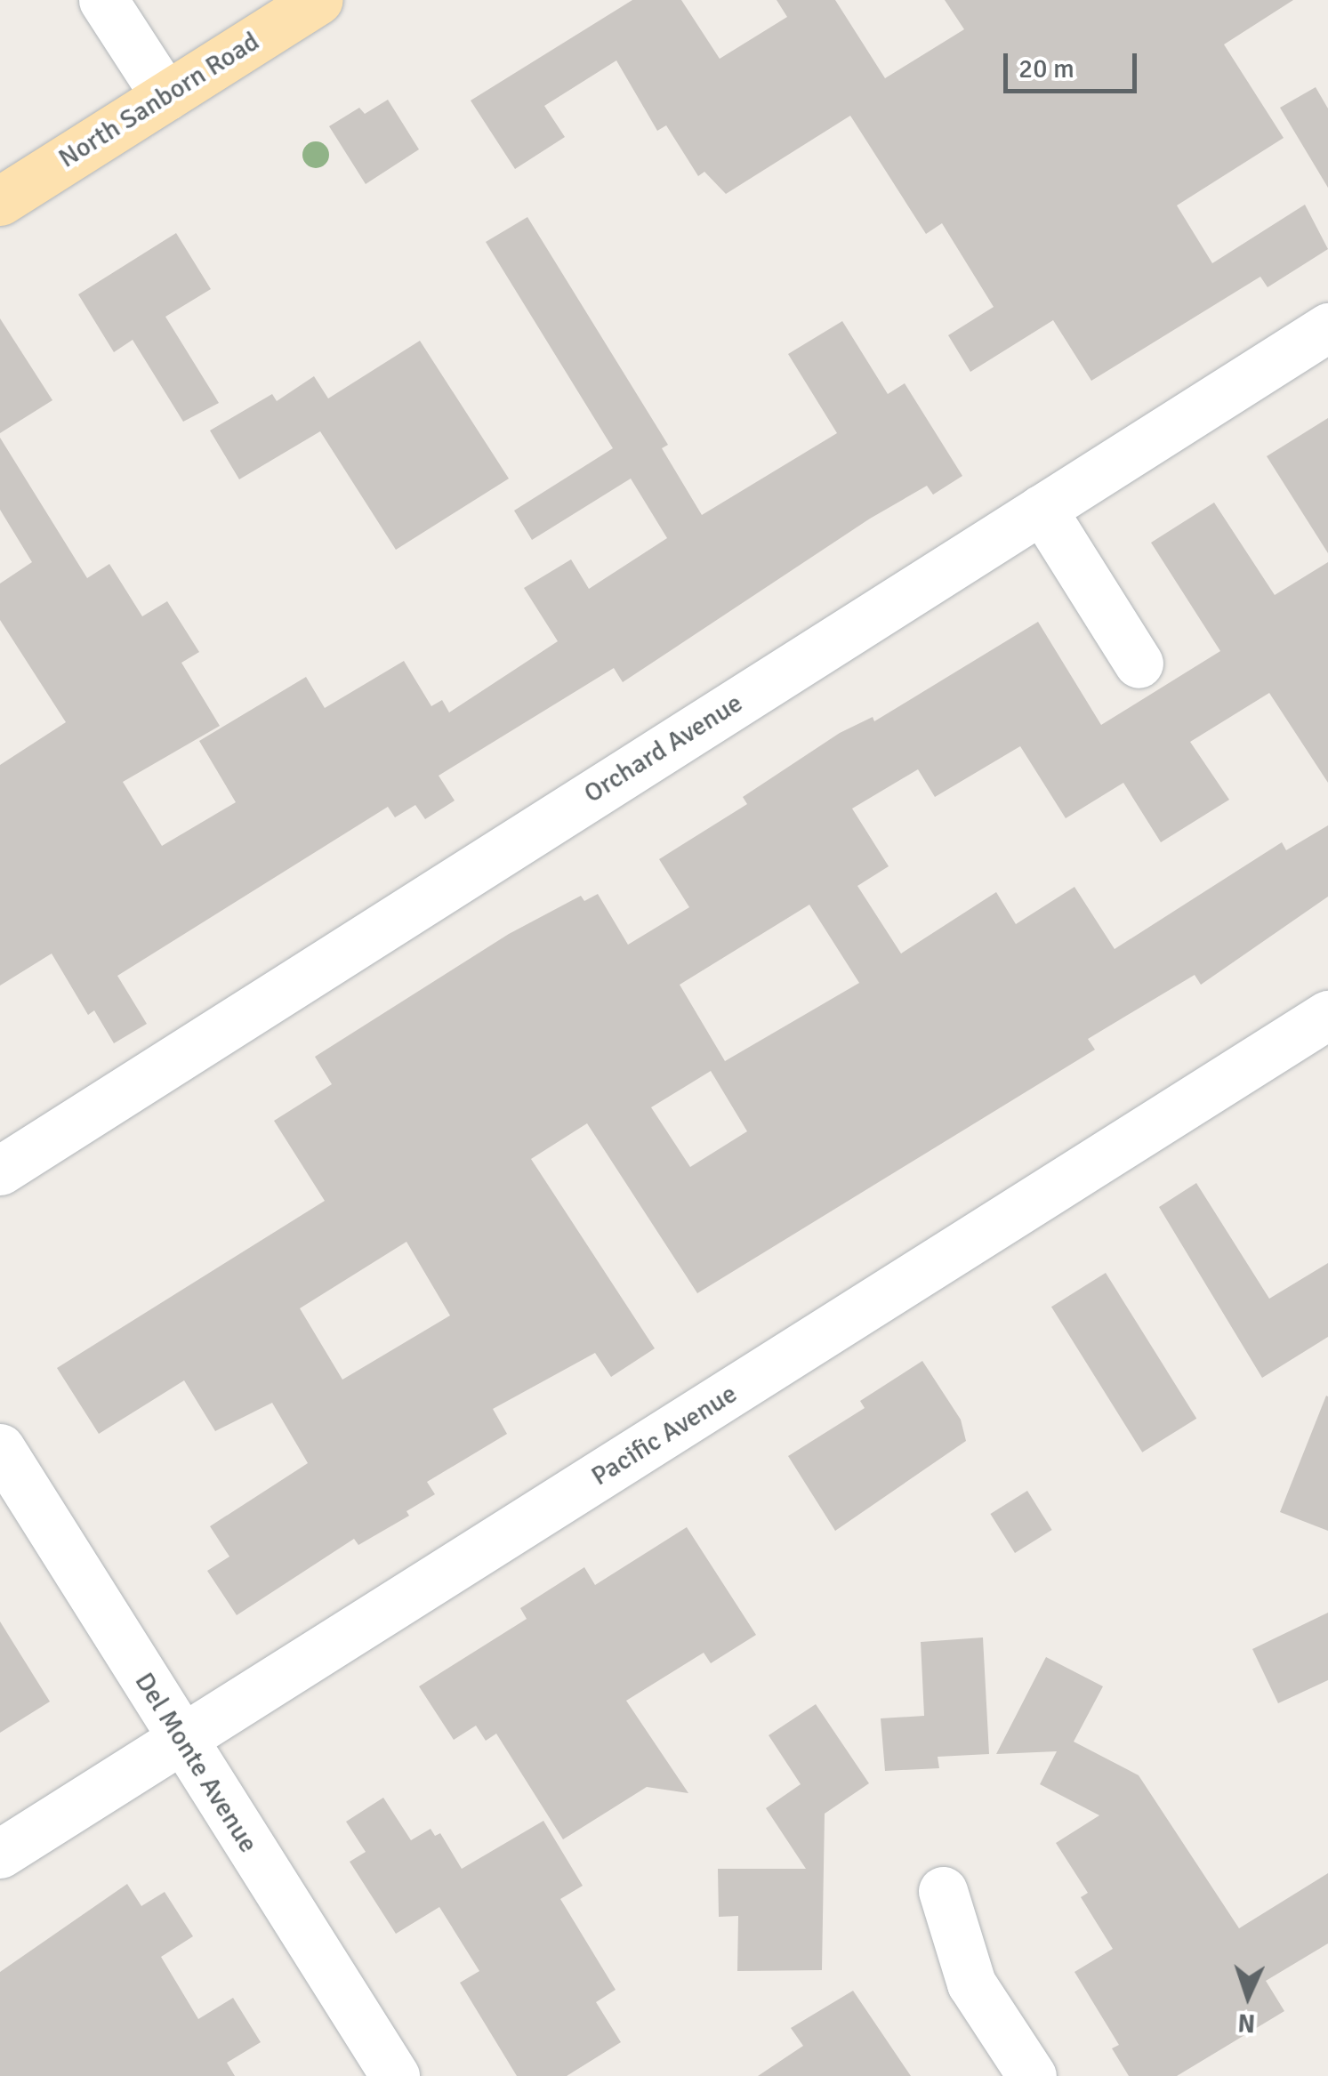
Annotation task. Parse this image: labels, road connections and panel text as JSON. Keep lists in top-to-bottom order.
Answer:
{
  "streets": {
    "main road": ["North Sanborn Road"],
    "street": ["Orchard Avenue", "Pacific Avenue", "Del Monte Avenue"]
  },
  "crossings": [
    ["Pacific Avenue", "Del Monte Avenue"]
  ],
  "scale_bar": "20 m",
  "north": "bottom"
}
